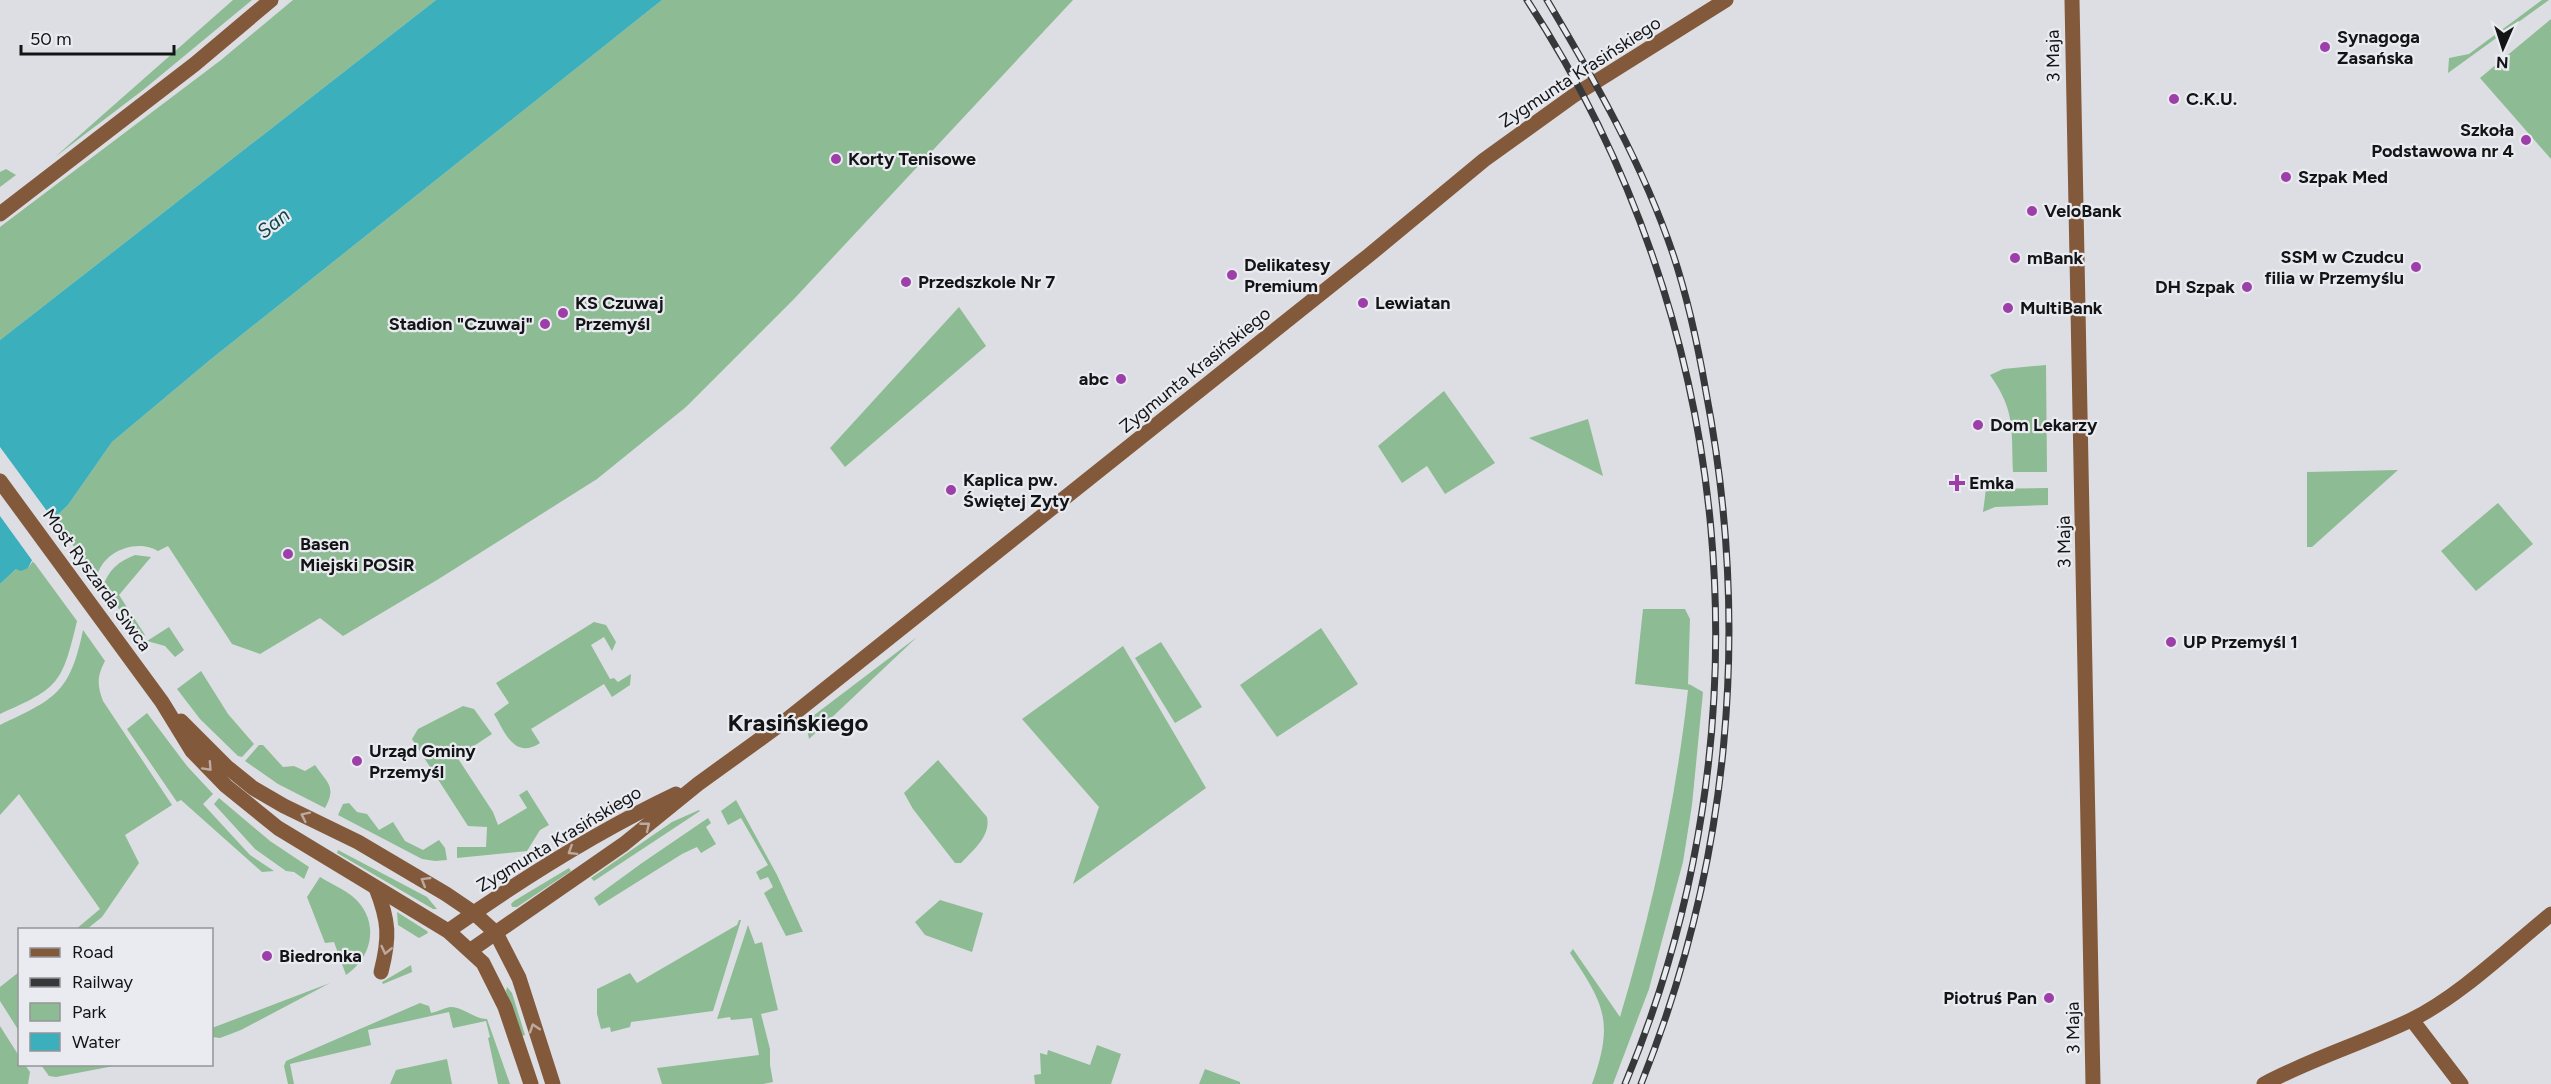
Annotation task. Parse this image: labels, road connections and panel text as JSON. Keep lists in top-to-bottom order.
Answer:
{
  "streets": {
    "street": ["3 Maja", "Zygmunta Krasińskiego", "Most Ryszarda Siwca"]
  },
  "districts": ["Krasińskiego"],
  "water": ["San"],
  "places": {
    "other": [
      "Synagoga Zasańska",
      "C.K.U.",
      "Szkoła Podstawowa nr 4",
      "Korty Tenisowe",
      "Szpak Med",
      "VeloBank",
      "mBank",
      "SSM w Czudcu filia w Przemyślu",
      "Delikatesy Premium",
      "Przedszkole Nr 7",
      "DH Szpak",
      "Lewiatan",
      "MultiBank",
      "KS Czuwaj Przemyśl",
      "Stadion \"Czuwaj\"",
      "abc",
      "Dom Lekarzy",
      "Kaplica pw. Świętej Zyty",
      "Basen Miejski POSiR",
      "UP Przemyśl 1",
      "Urząd Gminy Przemyśl",
      "Biedronka",
      "Piotruś Pan"
    ],
    "health": ["Emka"]
  },
  "legend": [
    "Road",
    "Railway",
    "Park",
    "Water"
  ],
  "scale_bar": "50 m",
  "north": "bottom"
}
